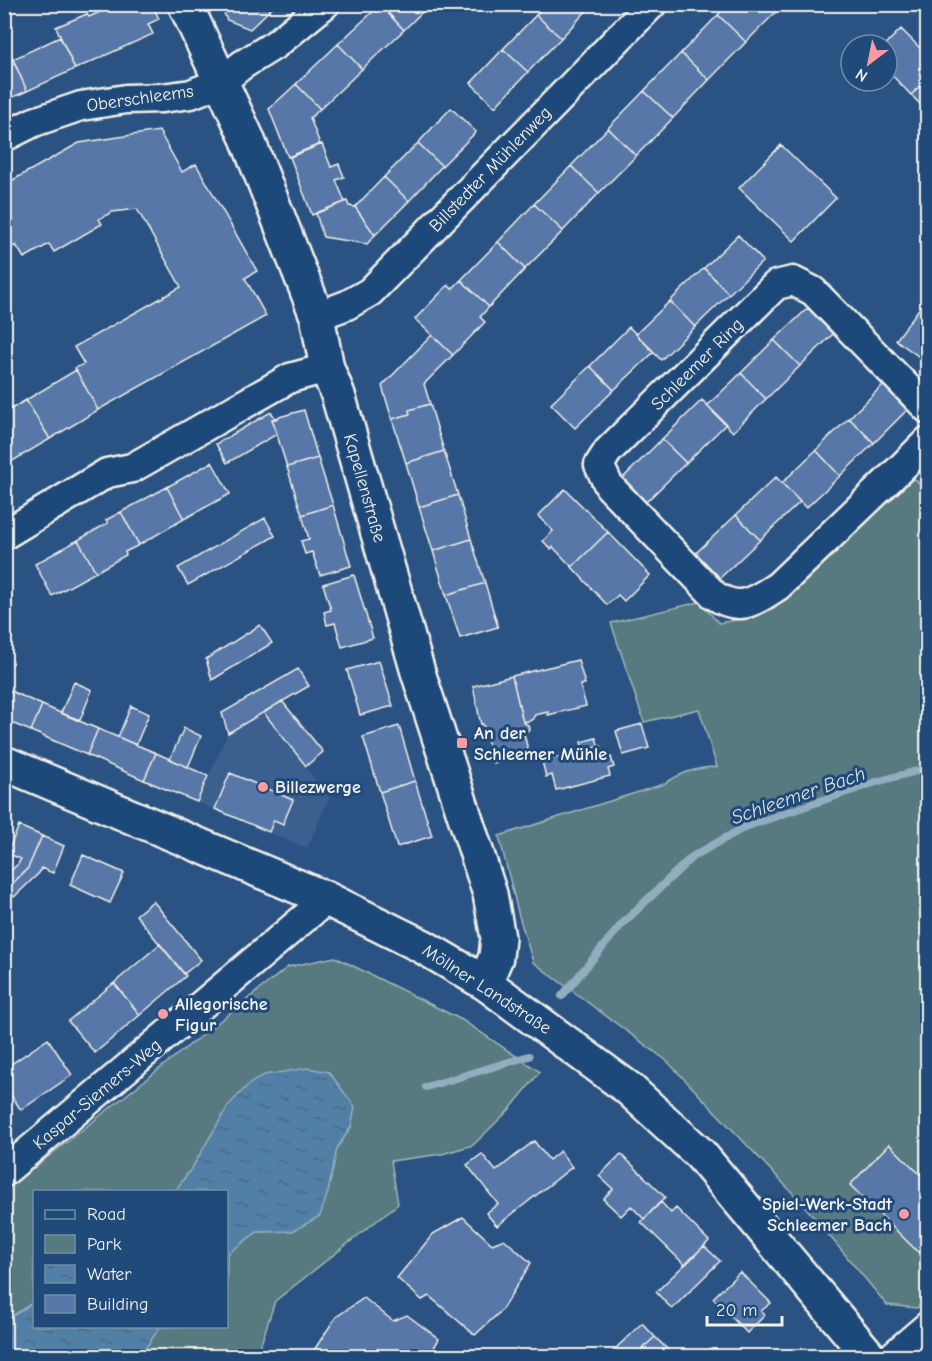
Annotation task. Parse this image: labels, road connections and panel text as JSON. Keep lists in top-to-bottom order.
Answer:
{
  "streets": {
    "street": [
      "Oberschleems",
      "Billstedter Mühlenweg",
      "Schleemer Ring",
      "Kapellenstraße",
      "Möllner Landstraße",
      "Kaspar-Siemers-Weg"
    ]
  },
  "crossings": [
    ["Oberschleems", "Kapellenstraße"],
    ["Billstedter Mühlenweg", "Kapellenstraße"],
    ["Kapellenstraße", "Möllner Landstraße"],
    ["Möllner Landstraße", "Kaspar-Siemers-Weg"]
  ],
  "water": ["Schleemer Bach"],
  "places": {
    "transit": ["An der Schleemer Mühle"],
    "other": ["Billezwerge", "Allegorische Figur", "Spiel-Werk-Stadt Schleemer Bach"]
  },
  "legend": [
    "Road",
    "Park",
    "Water",
    "Building"
  ],
  "scale_bar": "20 m",
  "north": "bottom left"
}
